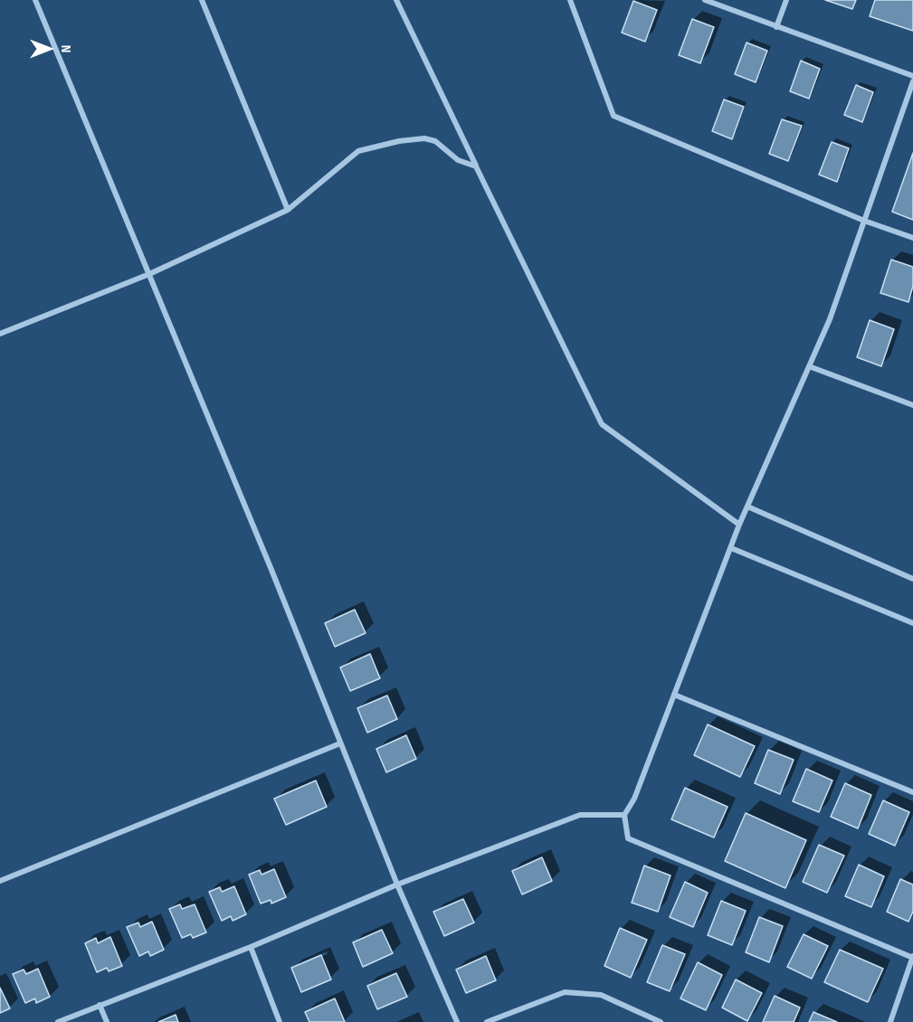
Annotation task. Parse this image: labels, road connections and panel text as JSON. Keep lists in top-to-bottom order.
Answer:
{
  "north": "right"
}
